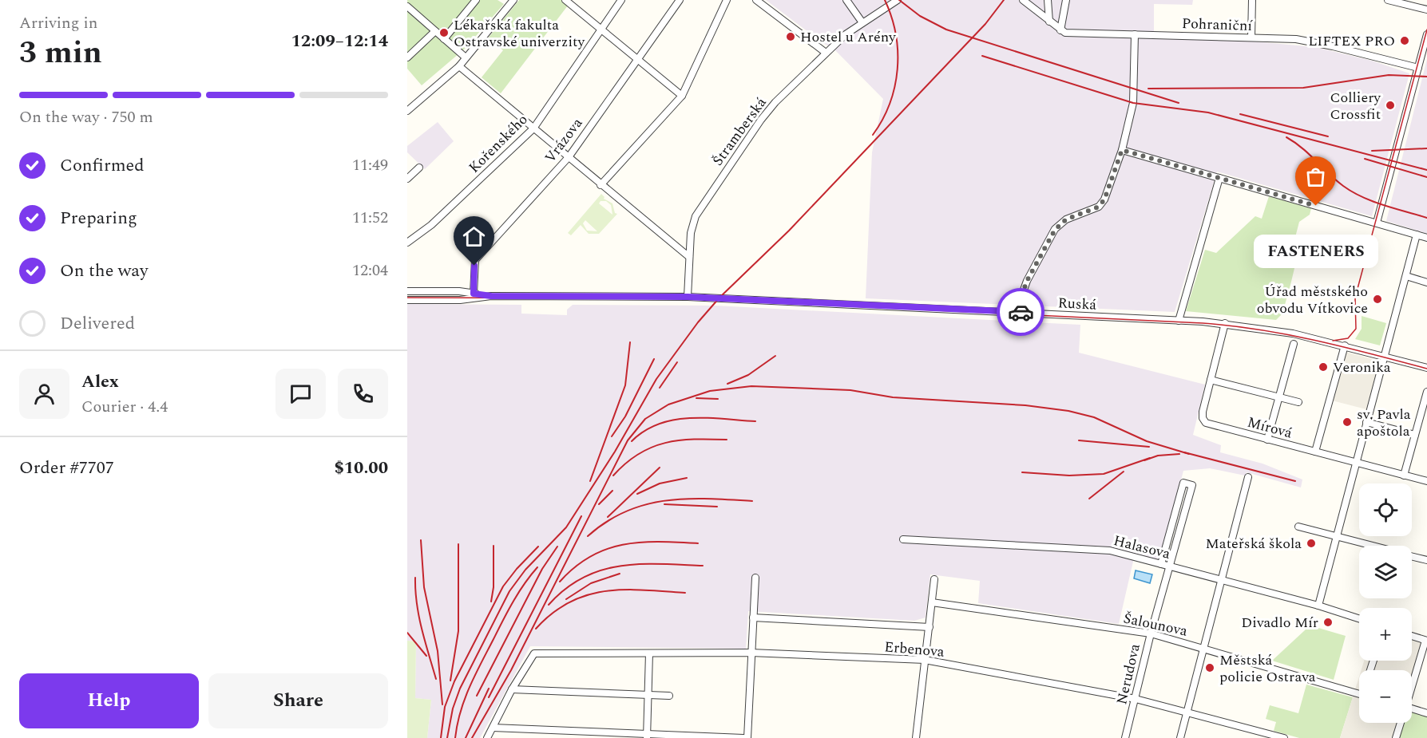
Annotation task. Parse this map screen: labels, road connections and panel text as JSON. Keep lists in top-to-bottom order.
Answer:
{
  "streets": {
    "street": [
      "Pohraniční",
      "Štramberská",
      "Vrázova",
      "Kořenského",
      "Ruská",
      "Mírová",
      "Halasova",
      "Šalounova",
      "Erbenova",
      "Nerudova"
    ]
  },
  "crossings": [
    ["Štramberská", "Ruská"],
    ["Vrázova", "Ruská"],
    ["Ruská", "Mírová"],
    ["Halasova", "Nerudova"],
    ["Šalounova", "Nerudova"],
    ["Erbenova", "Nerudova"]
  ],
  "places": [
    "Lékařská fakulta Ostravské univerzity",
    "Hostel u Arény",
    "LIFTEX PRO",
    "Colliery Crossfit",
    "FASTENERS",
    "Úřad městského obvodu Vítkovice",
    "Veronika",
    "sv. Pavla apoštola",
    "Mateřská škola",
    "Divadlo Mír",
    "Městská policie Ostrava"
  ],
  "page": {
    "heading": ["3 min", "Arriving in", "12:09–12:14"],
    "panel": [
      "Alex",
      "Courier · 4.4",
      "Order #7707",
      "$10.00"
    ],
    "bar": "On the way · 750 m",
    "list": [
      ["Confirmed", "11:49"],
      ["Preparing", "11:52"],
      ["On the way", "12:04"],
      "Delivered"
    ],
    "bubble": "FASTENERS",
    "map_buttons": ["+", "−"],
    "buttons": ["Help", "Share"]
  }
}
